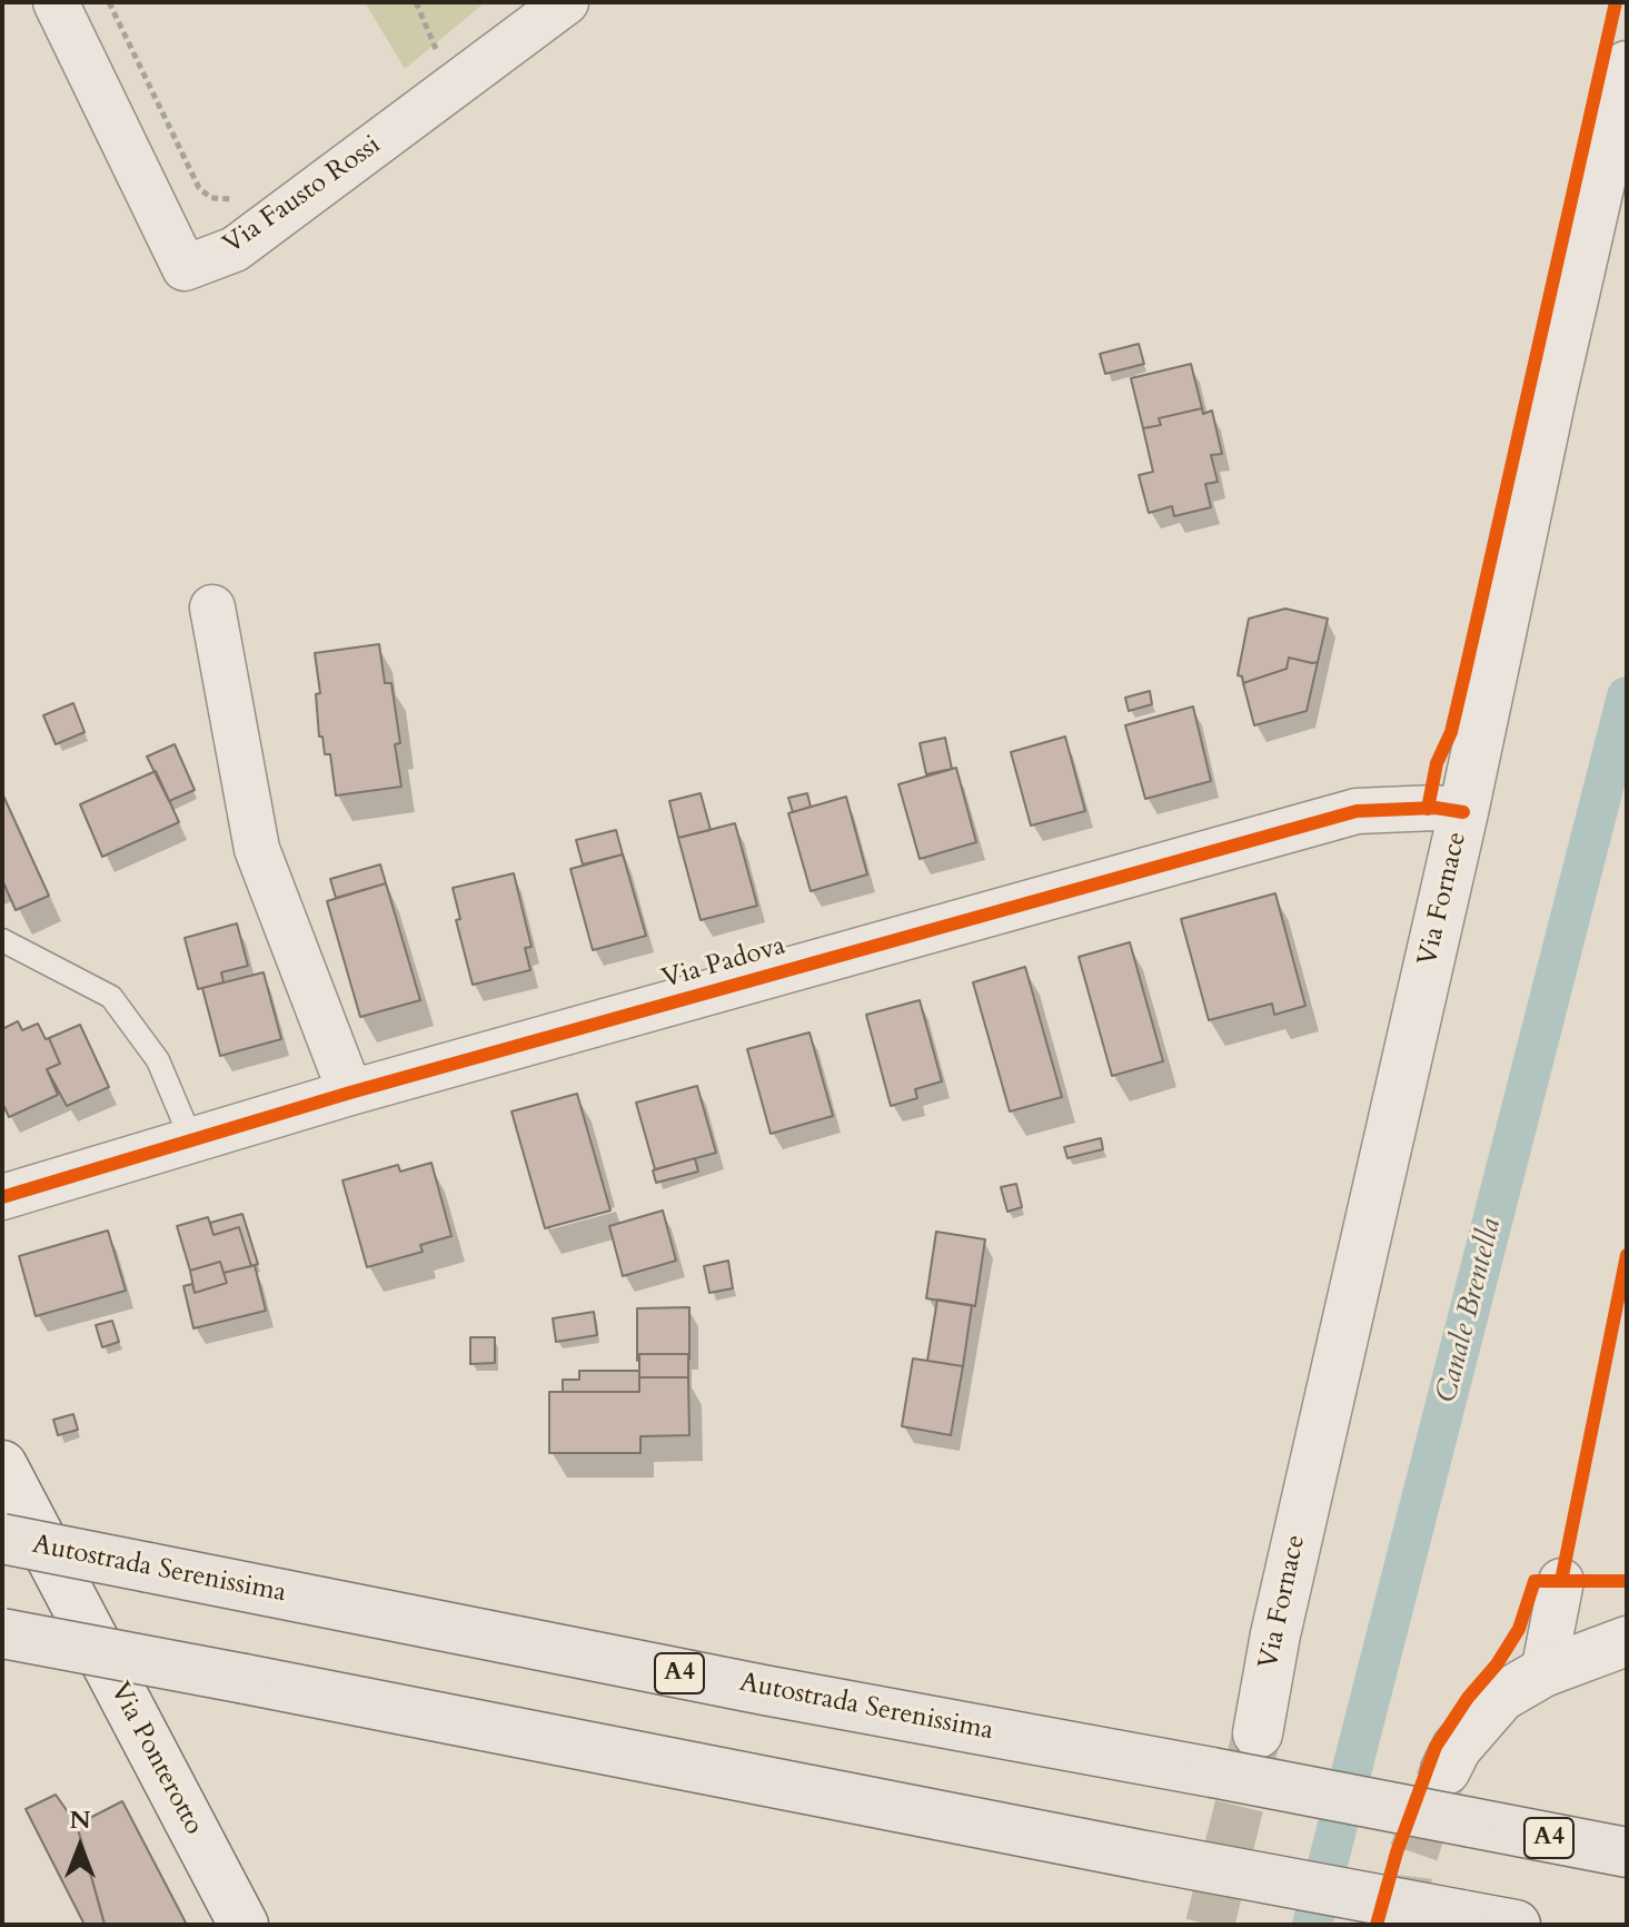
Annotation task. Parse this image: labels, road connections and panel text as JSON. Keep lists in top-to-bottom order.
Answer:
{
  "streets": {
    "highway": ["Autostrada Serenissima", "A4"],
    "street": [
      "Via Fausto Rossi",
      "Via Fornace",
      "Via Padova",
      "Via Ponterotto"
    ]
  },
  "crossings": [
    ["Via Fornace", "Via Padova"]
  ],
  "water": ["Canale Brentella"],
  "north": "top"
}
